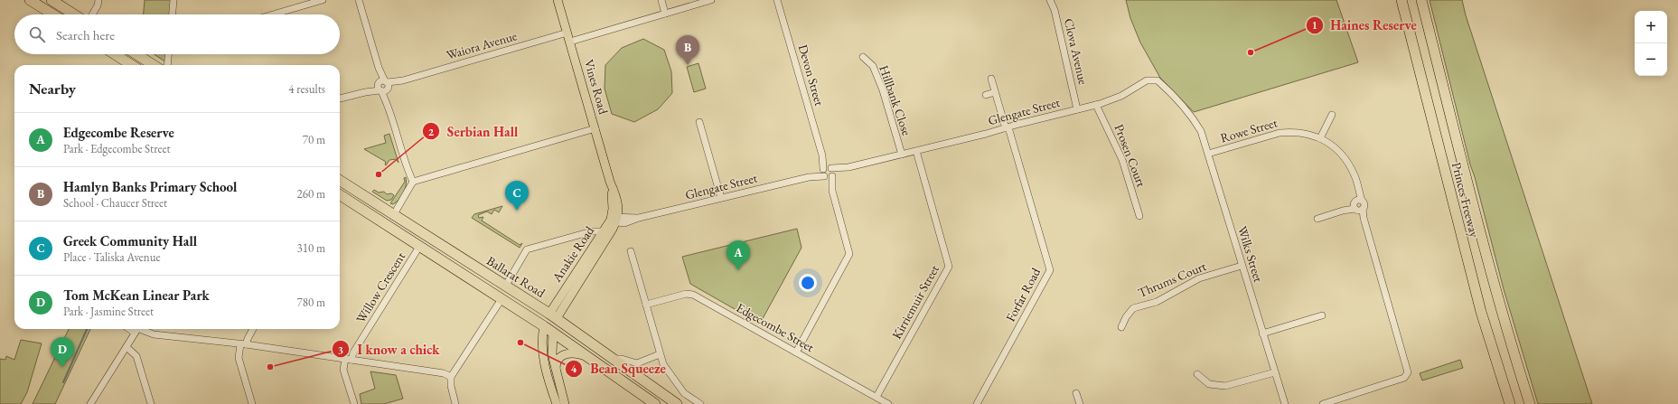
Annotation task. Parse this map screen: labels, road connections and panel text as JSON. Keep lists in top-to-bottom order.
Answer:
{
  "streets": {
    "highway": ["Princes Freeway", "Anakie Road", "Ballarat Road"],
    "main road": ["Vines Road"],
    "street": [
      "Waiora Avenue",
      "Clova Avenue",
      "Devon Street",
      "Hillbank Close",
      "Glengate Street",
      "Rowe Street",
      "Prosen Court",
      "Wilks Street",
      "Thrums Court",
      "Willow Crescent",
      "Forfar Road",
      "Kirriemuir Street",
      "Edgecombe Street"
    ]
  },
  "crossings": [
    ["Waiora Avenue", "Vines Road"],
    ["Clova Avenue", "Glengate Street"],
    ["Devon Street", "Glengate Street"],
    ["Vines Road", "Glengate Street"],
    ["Vines Road", "Anakie Road"],
    ["Hillbank Close", "Glengate Street"],
    ["Glengate Street", "Prosen Court"],
    ["Glengate Street", "Anakie Road"],
    ["Glengate Street", "Wilks Street"],
    ["Glengate Street", "Forfar Road"],
    ["Glengate Street", "Kirriemuir Street"],
    ["Rowe Street", "Wilks Street"],
    ["Anakie Road", "Ballarat Road"],
    ["Wilks Street", "Thrums Court"],
    ["Ballarat Road", "Willow Crescent"],
    ["Kirriemuir Street", "Edgecombe Street"]
  ],
  "places": [
    "Haines Reserve",
    "Serbian Hall",
    "Bean Squeeze",
    "I know a chick"
  ],
  "page": {
    "map_buttons": ["+", "−"],
    "search": "Search here",
    "pins": [
      "B",
      "C",
      "A",
      "D"
    ],
    "heading": ["Nearby", "4 results"],
    "list": [
      {
        "mark": "A",
        "name": "Edgecombe Reserve",
        "note": "Park · Edgecombe Street",
        "value": "70 m"
      },
      {
        "mark": "B",
        "name": "Hamlyn Banks Primary School",
        "note": "School · Chaucer Street",
        "value": "260 m"
      },
      {
        "mark": "C",
        "name": "Greek Community Hall",
        "note": "Place · Taliska Avenue",
        "value": "310 m"
      },
      {
        "mark": "D",
        "name": "Tom McKean Linear Park",
        "note": "Park · Jasmine Street",
        "value": "780 m"
      }
    ]
  }
}
